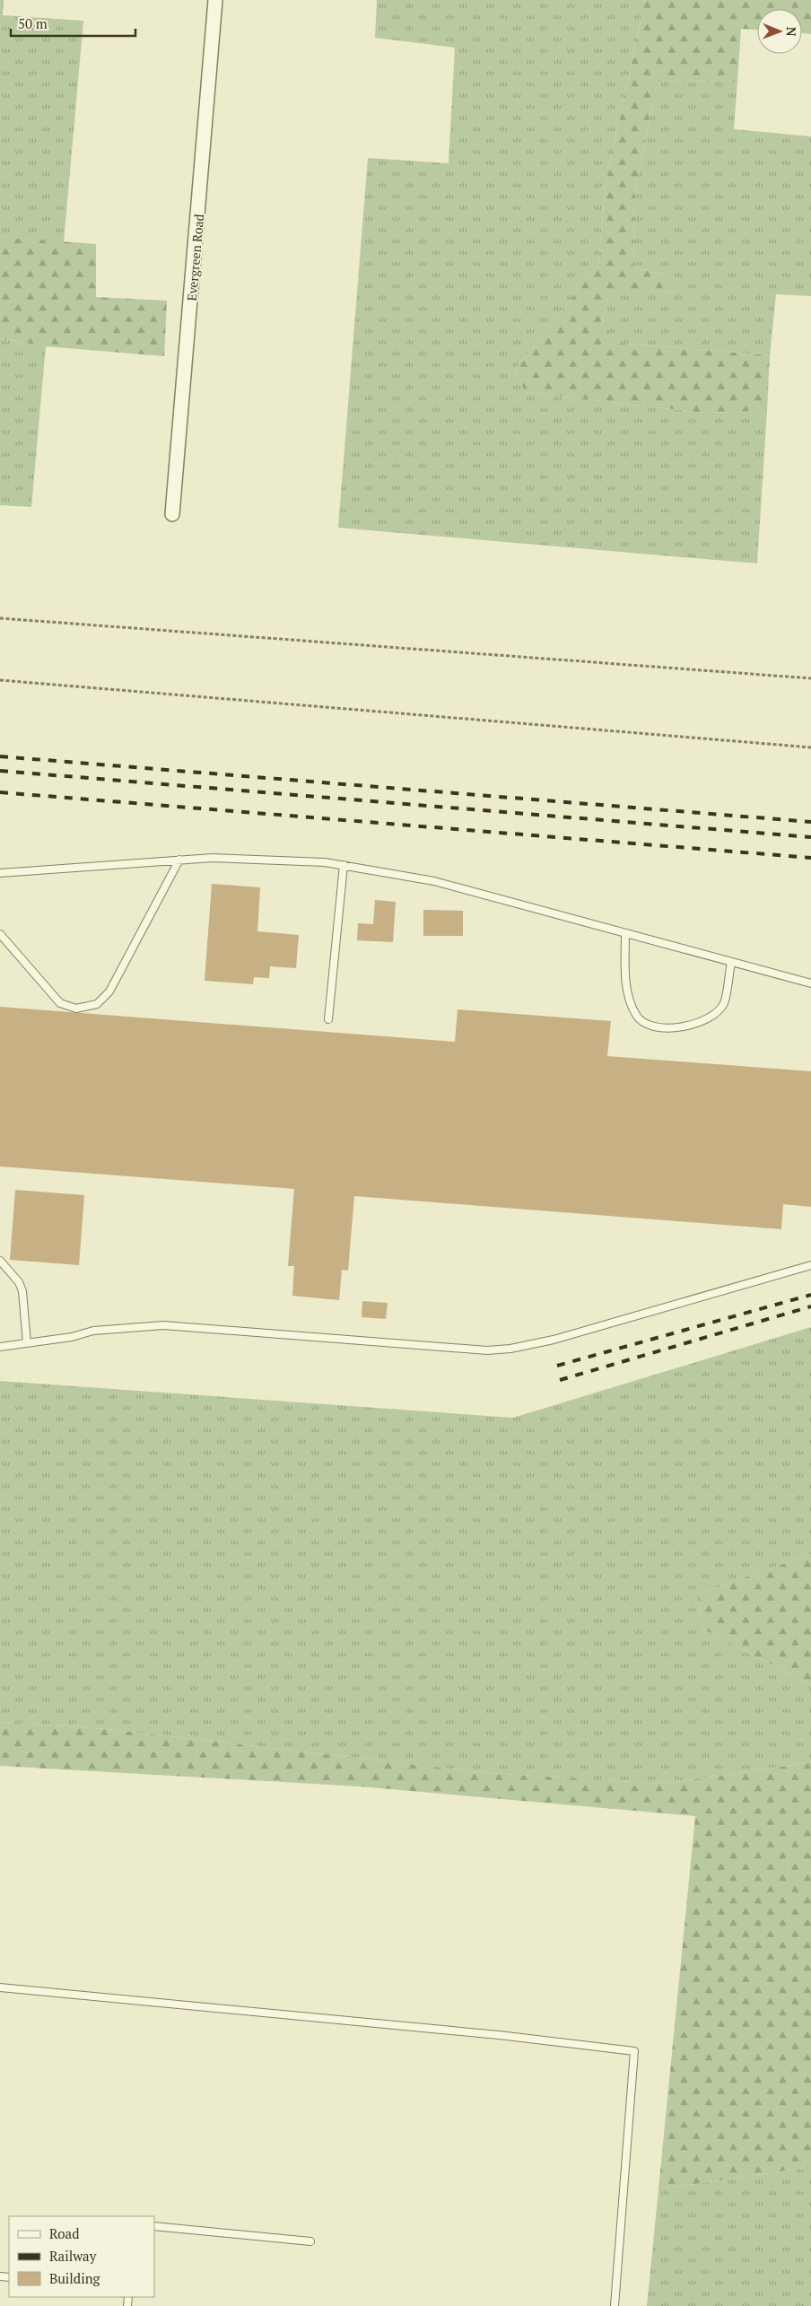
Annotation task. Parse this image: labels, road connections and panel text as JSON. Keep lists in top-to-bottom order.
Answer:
{
  "streets": {
    "street": ["Evergreen Road"]
  },
  "legend": ["Road", "Railway", "Building"],
  "scale_bar": "50 m",
  "north": "right"
}
